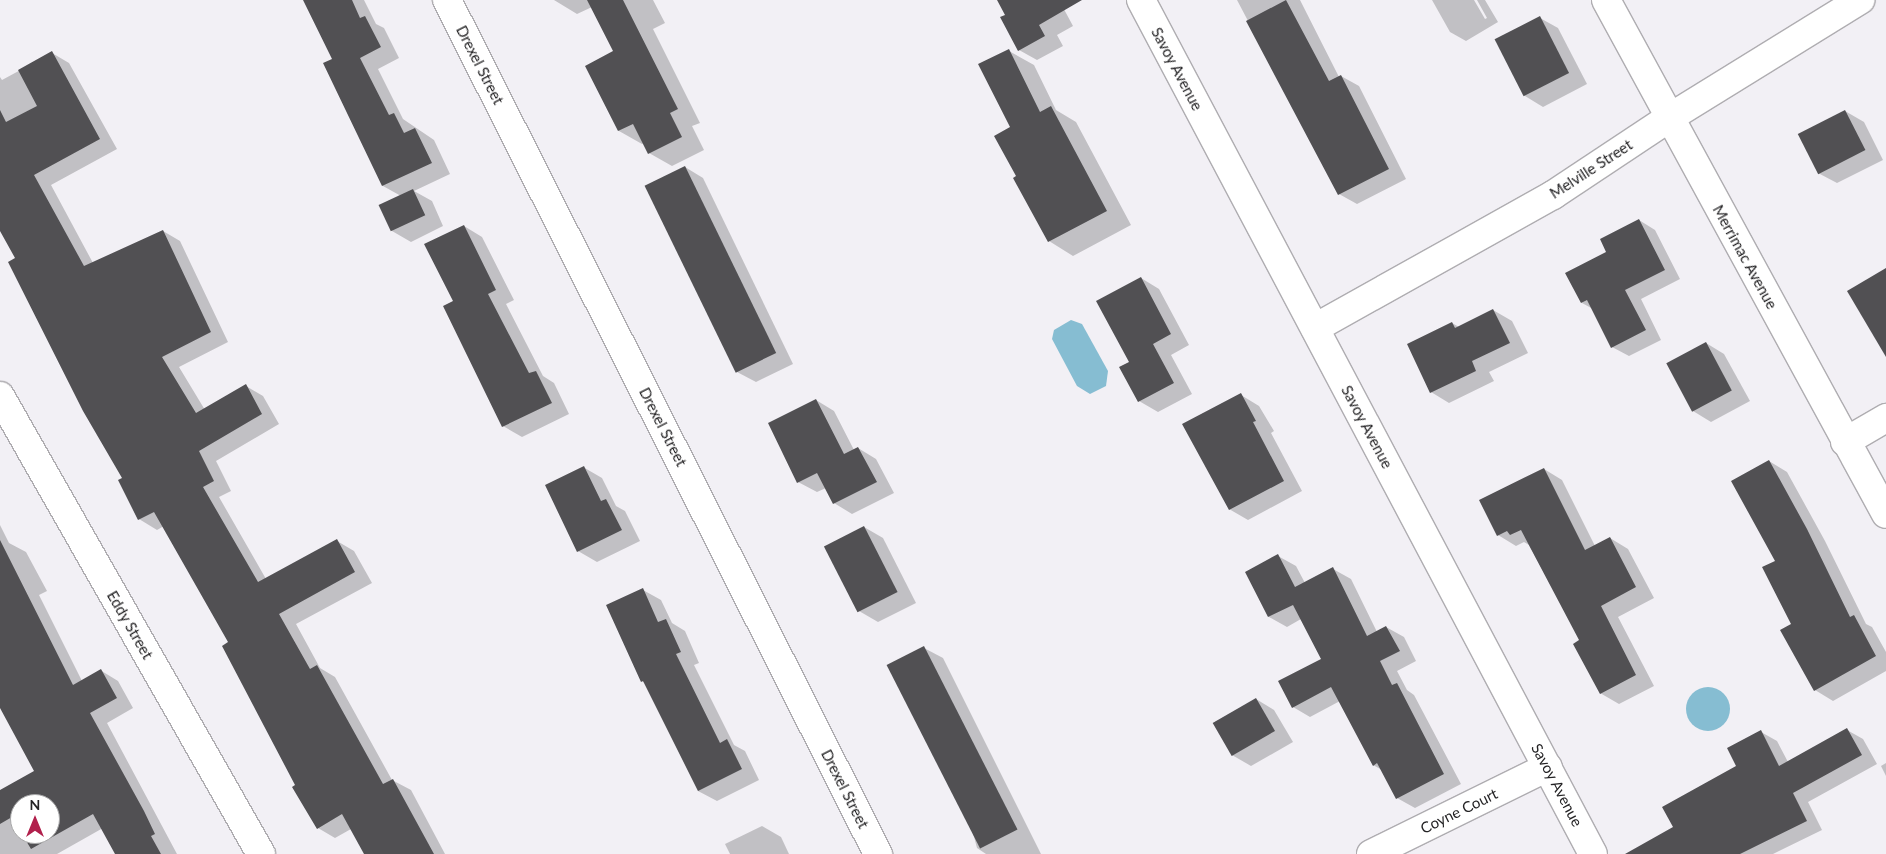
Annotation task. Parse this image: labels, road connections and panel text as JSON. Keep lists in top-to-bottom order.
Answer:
{
  "streets": {
    "street": [
      "Drexel Street",
      "Savoy Avenue",
      "Melville Street",
      "Merrimac Avenue",
      "Eddy Street",
      "Coyne Court"
    ]
  },
  "crossings": [
    ["Savoy Avenue", "Melville Street"],
    ["Savoy Avenue", "Coyne Court"],
    ["Melville Street", "Merrimac Avenue"]
  ],
  "north": "top"
}
